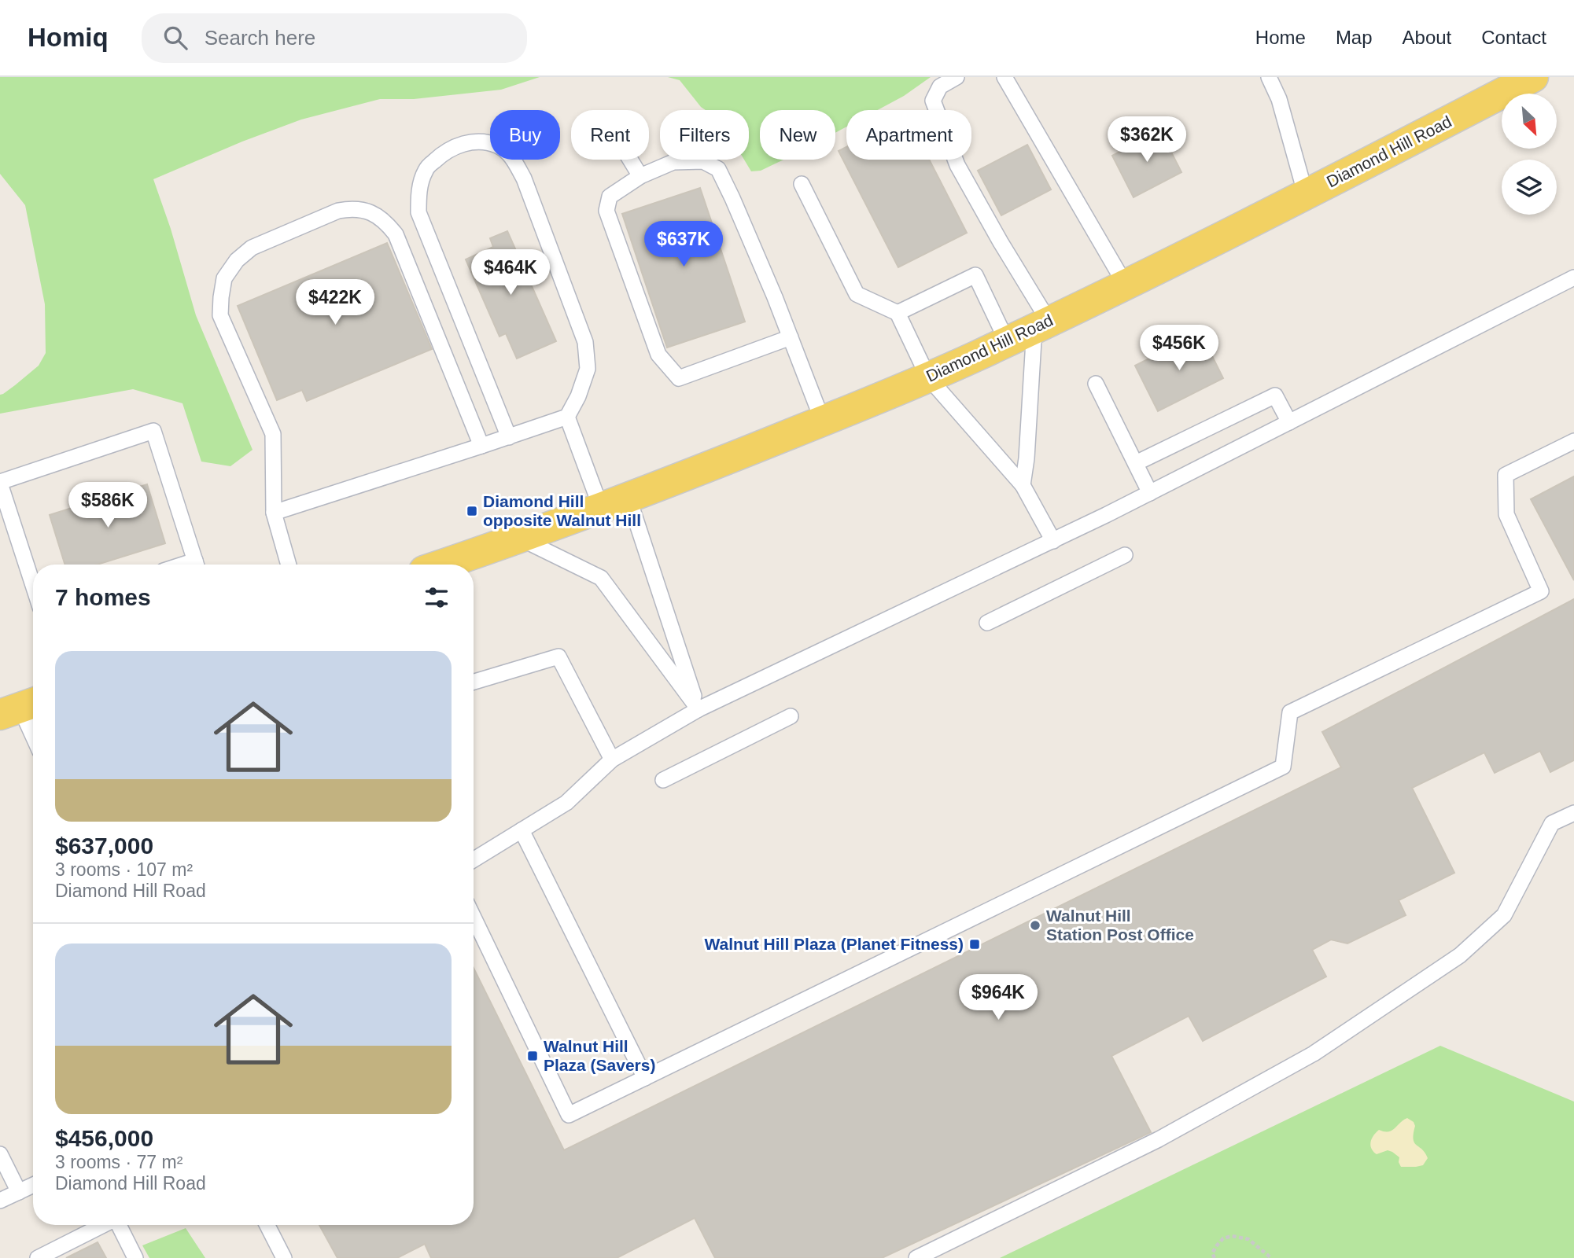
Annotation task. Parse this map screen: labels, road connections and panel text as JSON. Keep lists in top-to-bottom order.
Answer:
{
  "streets": {
    "main road": ["Diamond Hill Road"]
  },
  "places": {
    "transit": ["Diamond Hill opposite Walnut Hill", "Walnut Hill Plaza (Planet Fitness)", "Walnut Hill Plaza (Savers)"],
    "other": ["Walnut Hill Station Post Office"]
  },
  "north": "bottom right",
  "page": {
    "header": "Homiq",
    "search": "Search here",
    "nav": [
      "Home",
      "Map",
      "About",
      "Contact"
    ],
    "chip": [
      "Buy",
      "Rent",
      "Filters",
      "New",
      "Apartment"
    ],
    "price": [
      "$362K",
      "$637K",
      "$464K",
      "$422K",
      "$456K",
      "$586K",
      "$964K"
    ],
    "heading": "7 homes",
    "list": [
      {
        "name": "$637,000",
        "note": "3 rooms · 107 m² · Diamond Hill Road"
      },
      {
        "name": "$456,000",
        "note": "3 rooms · 77 m² · Diamond Hill Road"
      }
    ]
  }
}
